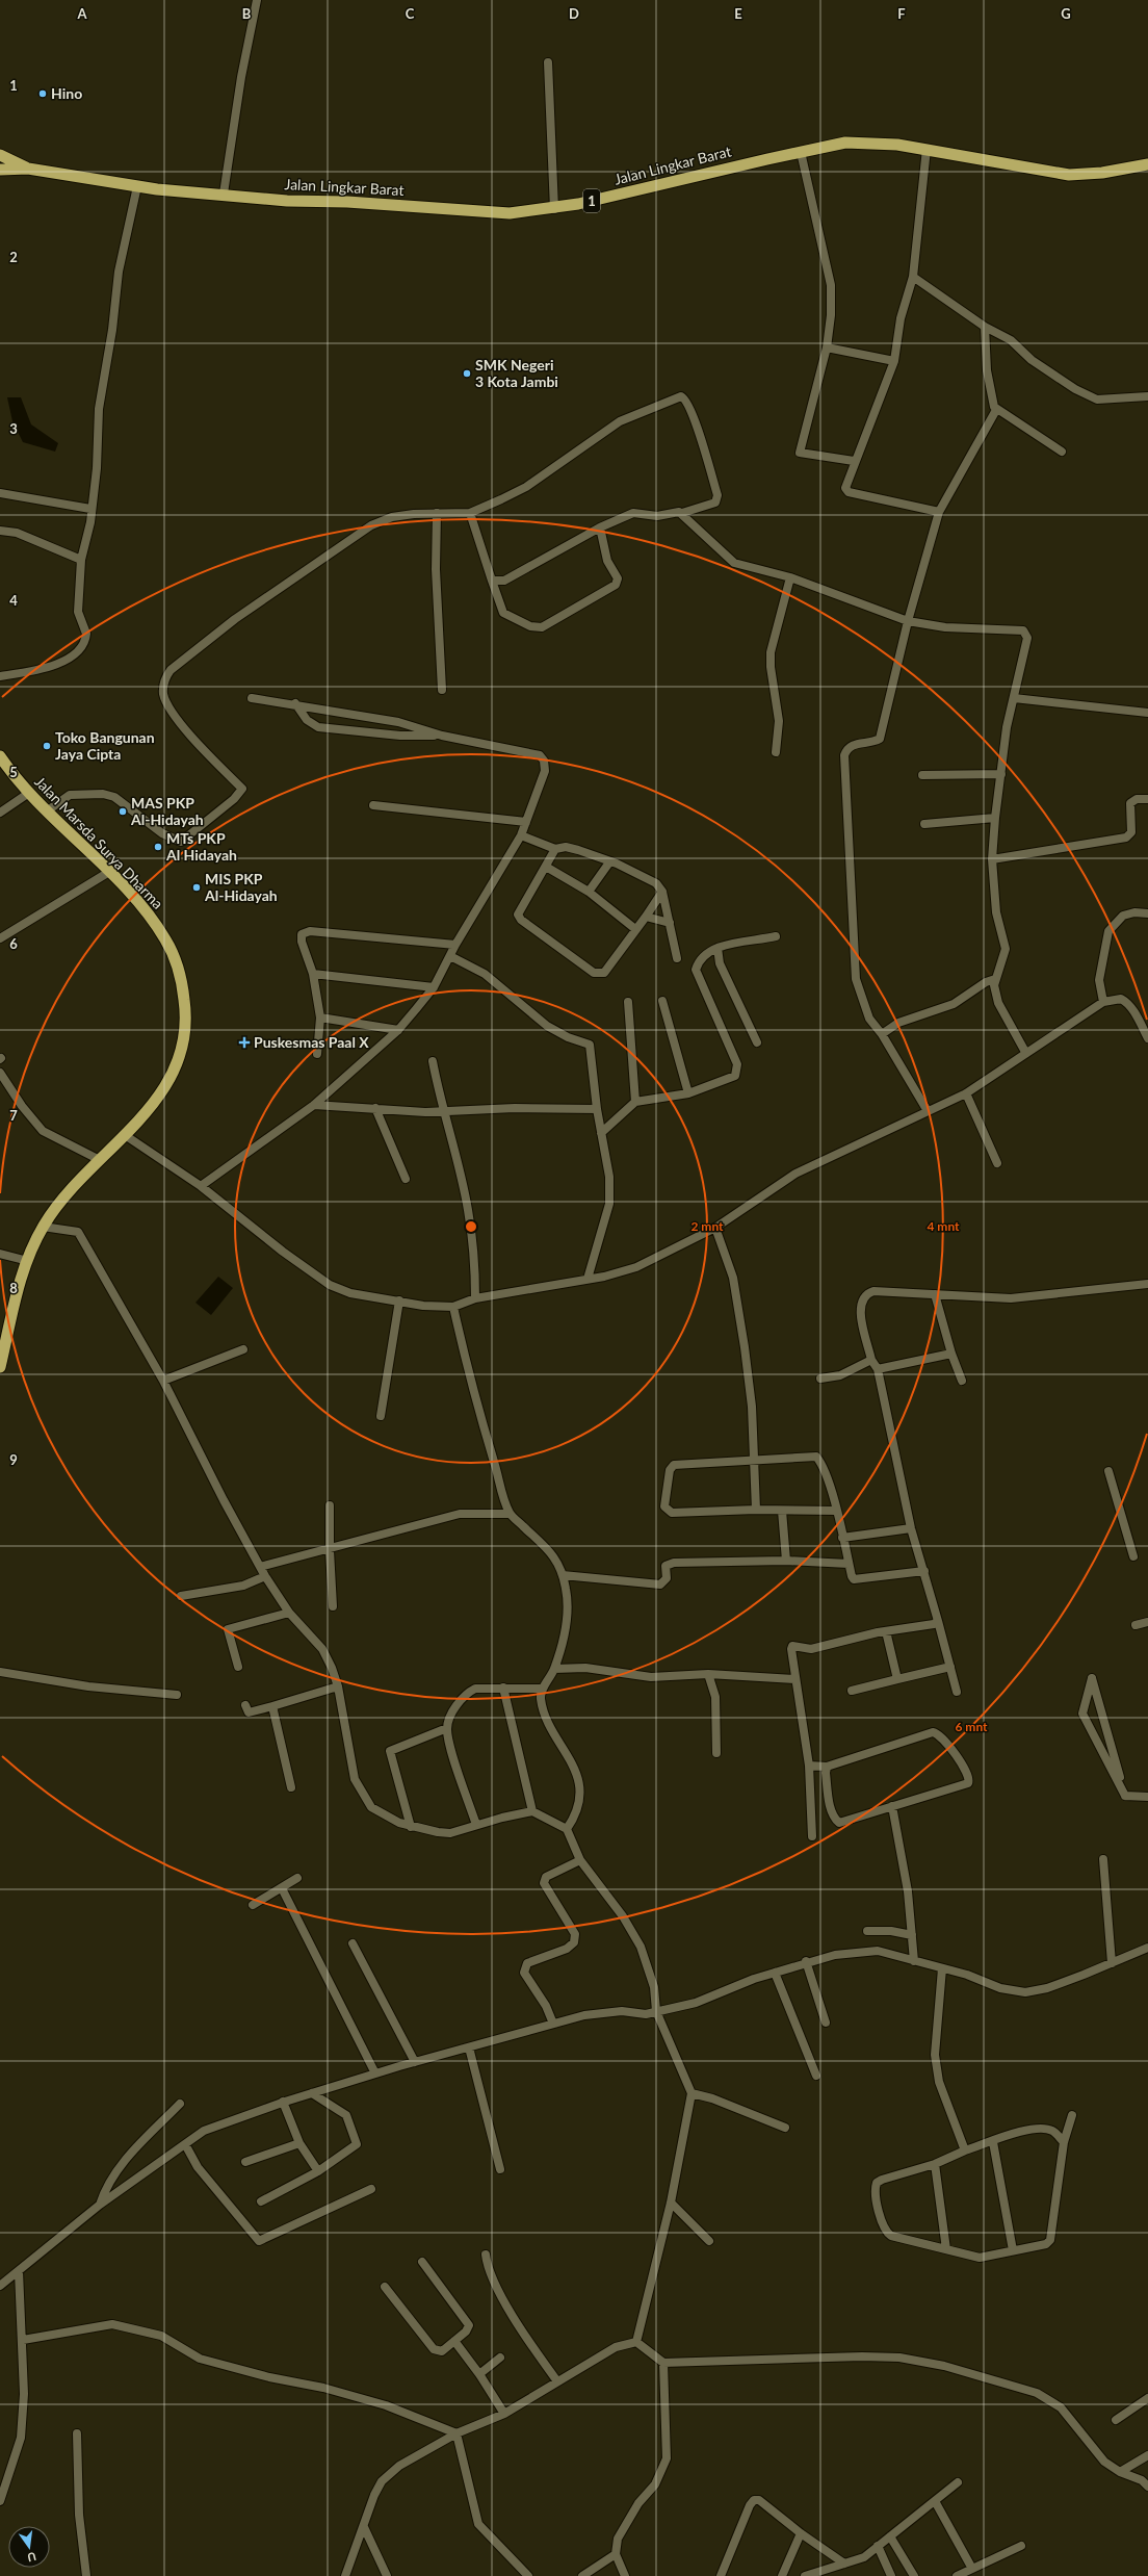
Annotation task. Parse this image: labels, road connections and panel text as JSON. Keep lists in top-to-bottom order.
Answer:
{
  "streets": {
    "highway": ["Jalan Lingkar Barat", "1", "Jalan Marsda Surya Dharma"]
  },
  "places": {
    "other": [
      "Hino",
      "SMK Negeri 3 Kota Jambi",
      "Toko Bangunan Jaya Cipta",
      "MAS PKP Al-Hidayah",
      "MTs PKP Al Hidayah",
      "MIS PKP Al-Hidayah"
    ],
    "health": ["Puskesmas Paal X"]
  },
  "north": "bottom",
  "grid": {
    "columns": [
      "A",
      "B",
      "C",
      "D",
      "E",
      "F",
      "G"
    ],
    "rows": [
      "1",
      "2",
      "3",
      "4",
      "5",
      "6",
      "7",
      "8",
      "9"
    ]
  },
  "rings": ["2 mnt", "4 mnt", "6 mnt"]
}
